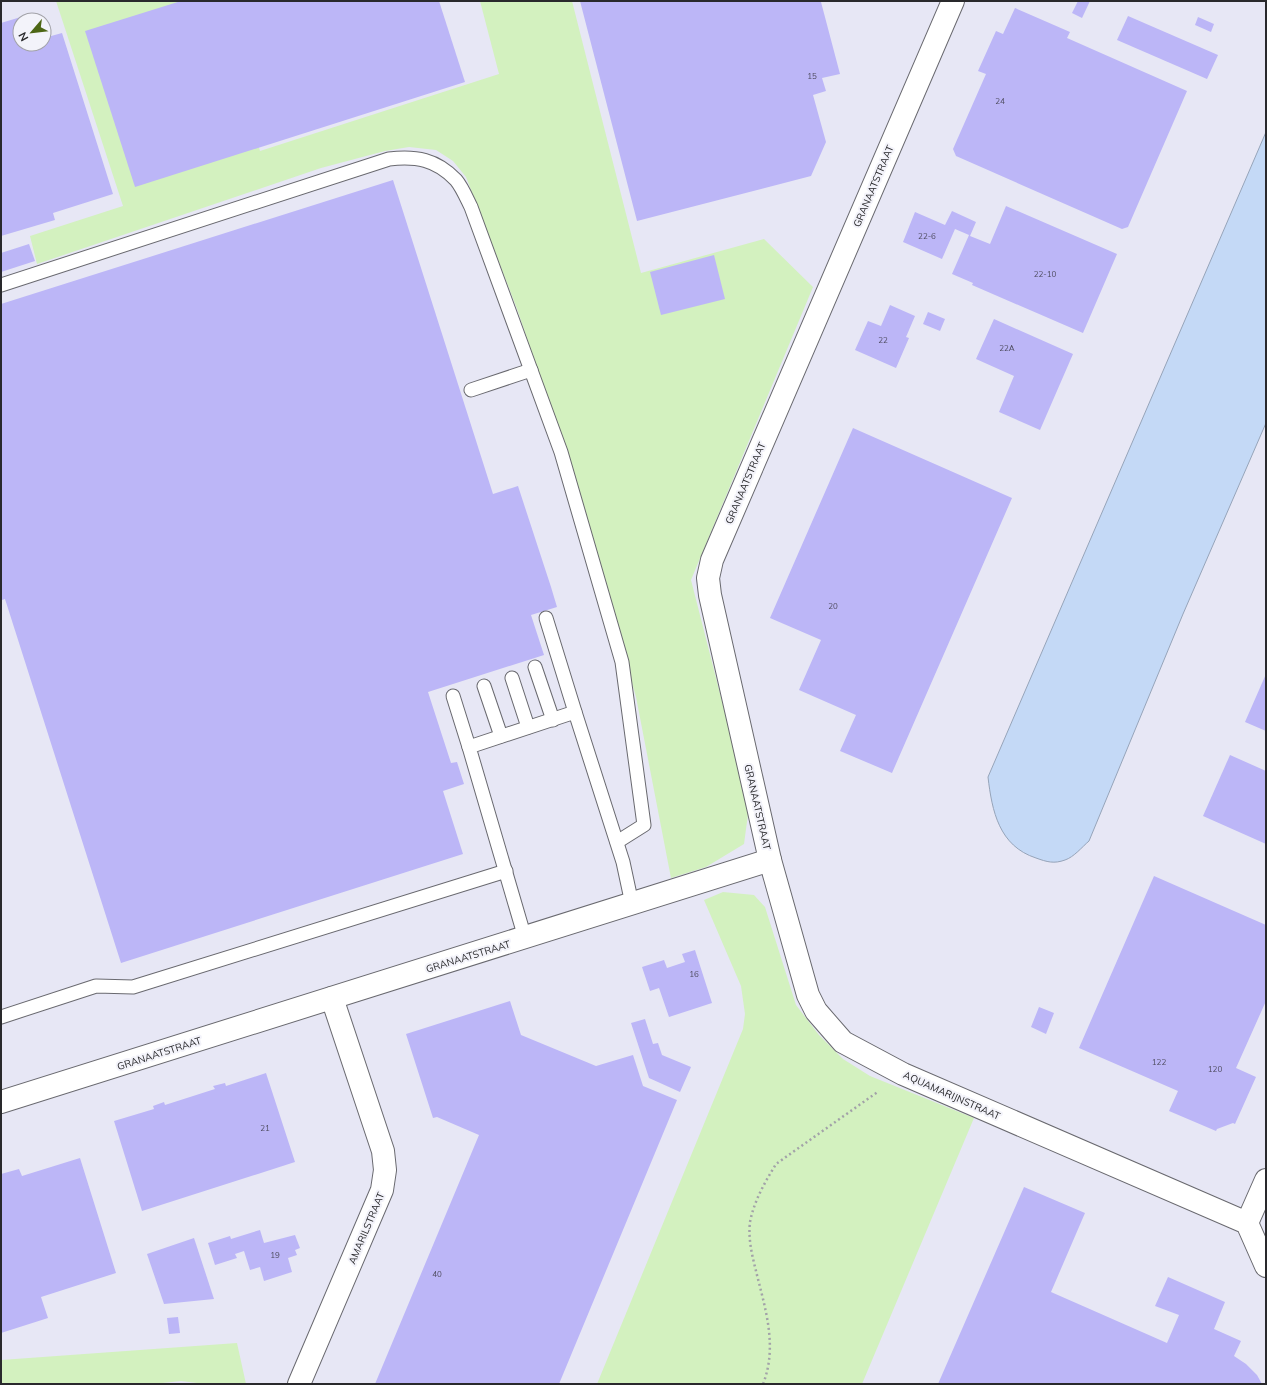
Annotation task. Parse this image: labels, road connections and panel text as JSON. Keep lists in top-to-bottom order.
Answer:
{
  "streets": {
    "street": ["GRANAATSTRAAT", "AQUAMARIJNSTRAAT", "AMARILSTRAAT"]
  },
  "crossings": [
    ["GRANAATSTRAAT", "AQUAMARIJNSTRAAT"],
    ["GRANAATSTRAAT", "AMARILSTRAAT"]
  ],
  "house_numbers": [
    "15",
    "24",
    "22-6",
    "22-10",
    "22",
    "22A",
    "20",
    "16",
    "122",
    "120",
    "21",
    "19",
    "40"
  ],
  "north": "bottom left"
}
